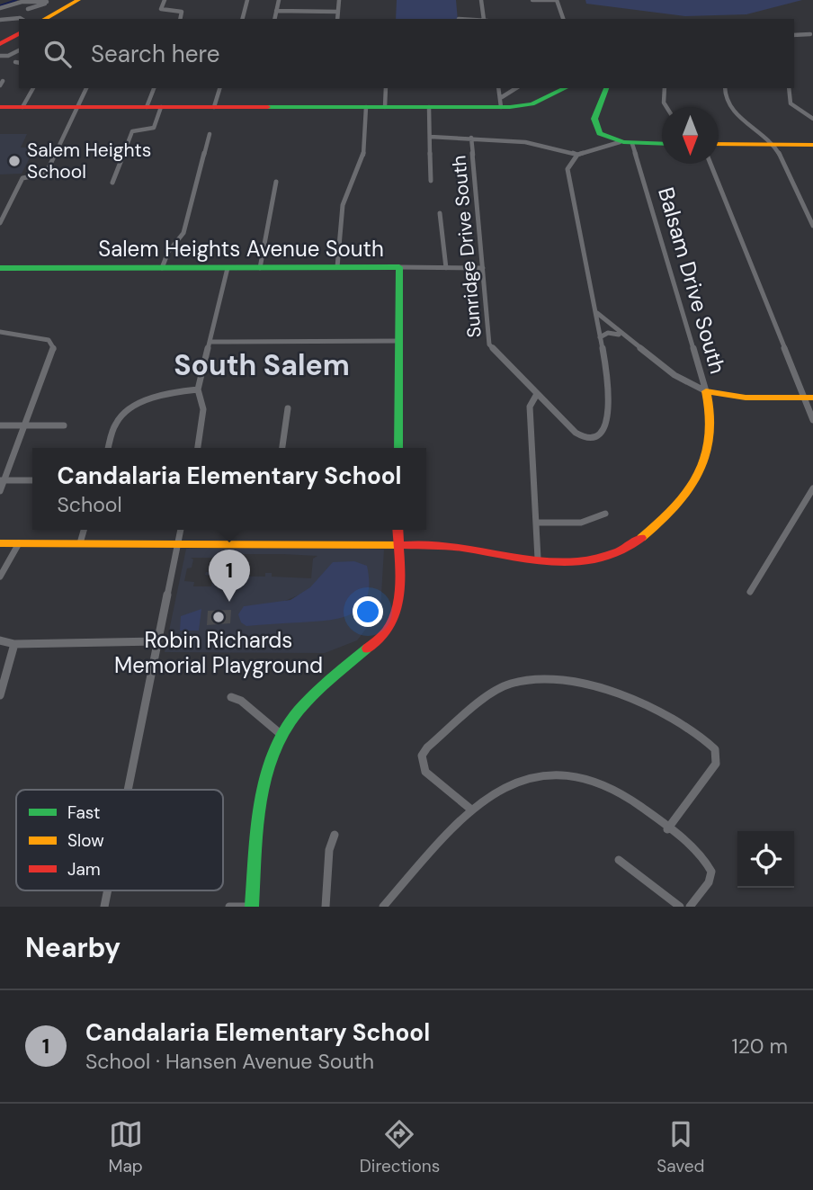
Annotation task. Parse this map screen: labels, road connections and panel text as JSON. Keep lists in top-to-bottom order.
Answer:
{
  "streets": {
    "street": ["Sunridge Drive South", "Salem Heights Avenue South", "Balsam Drive South"]
  },
  "crossings": [
    ["Sunridge Drive South", "Salem Heights Avenue South"]
  ],
  "districts": ["South Salem"],
  "places": ["Salem Heights School", "Robin Richards Memorial Playground"],
  "legend": ["Fast", "Slow", "Jam"],
  "north": "bottom",
  "page": {
    "search": "Search here",
    "popup": ["Candalaria Elementary School", "School"],
    "pins": "1",
    "heading": "Nearby",
    "list": [
      {
        "mark": "1",
        "name": "Candalaria Elementary School",
        "note": "School · Hansen Avenue South",
        "value": "120 m"
      }
    ],
    "nav": ["Map", "Directions", "Saved"]
  }
}
